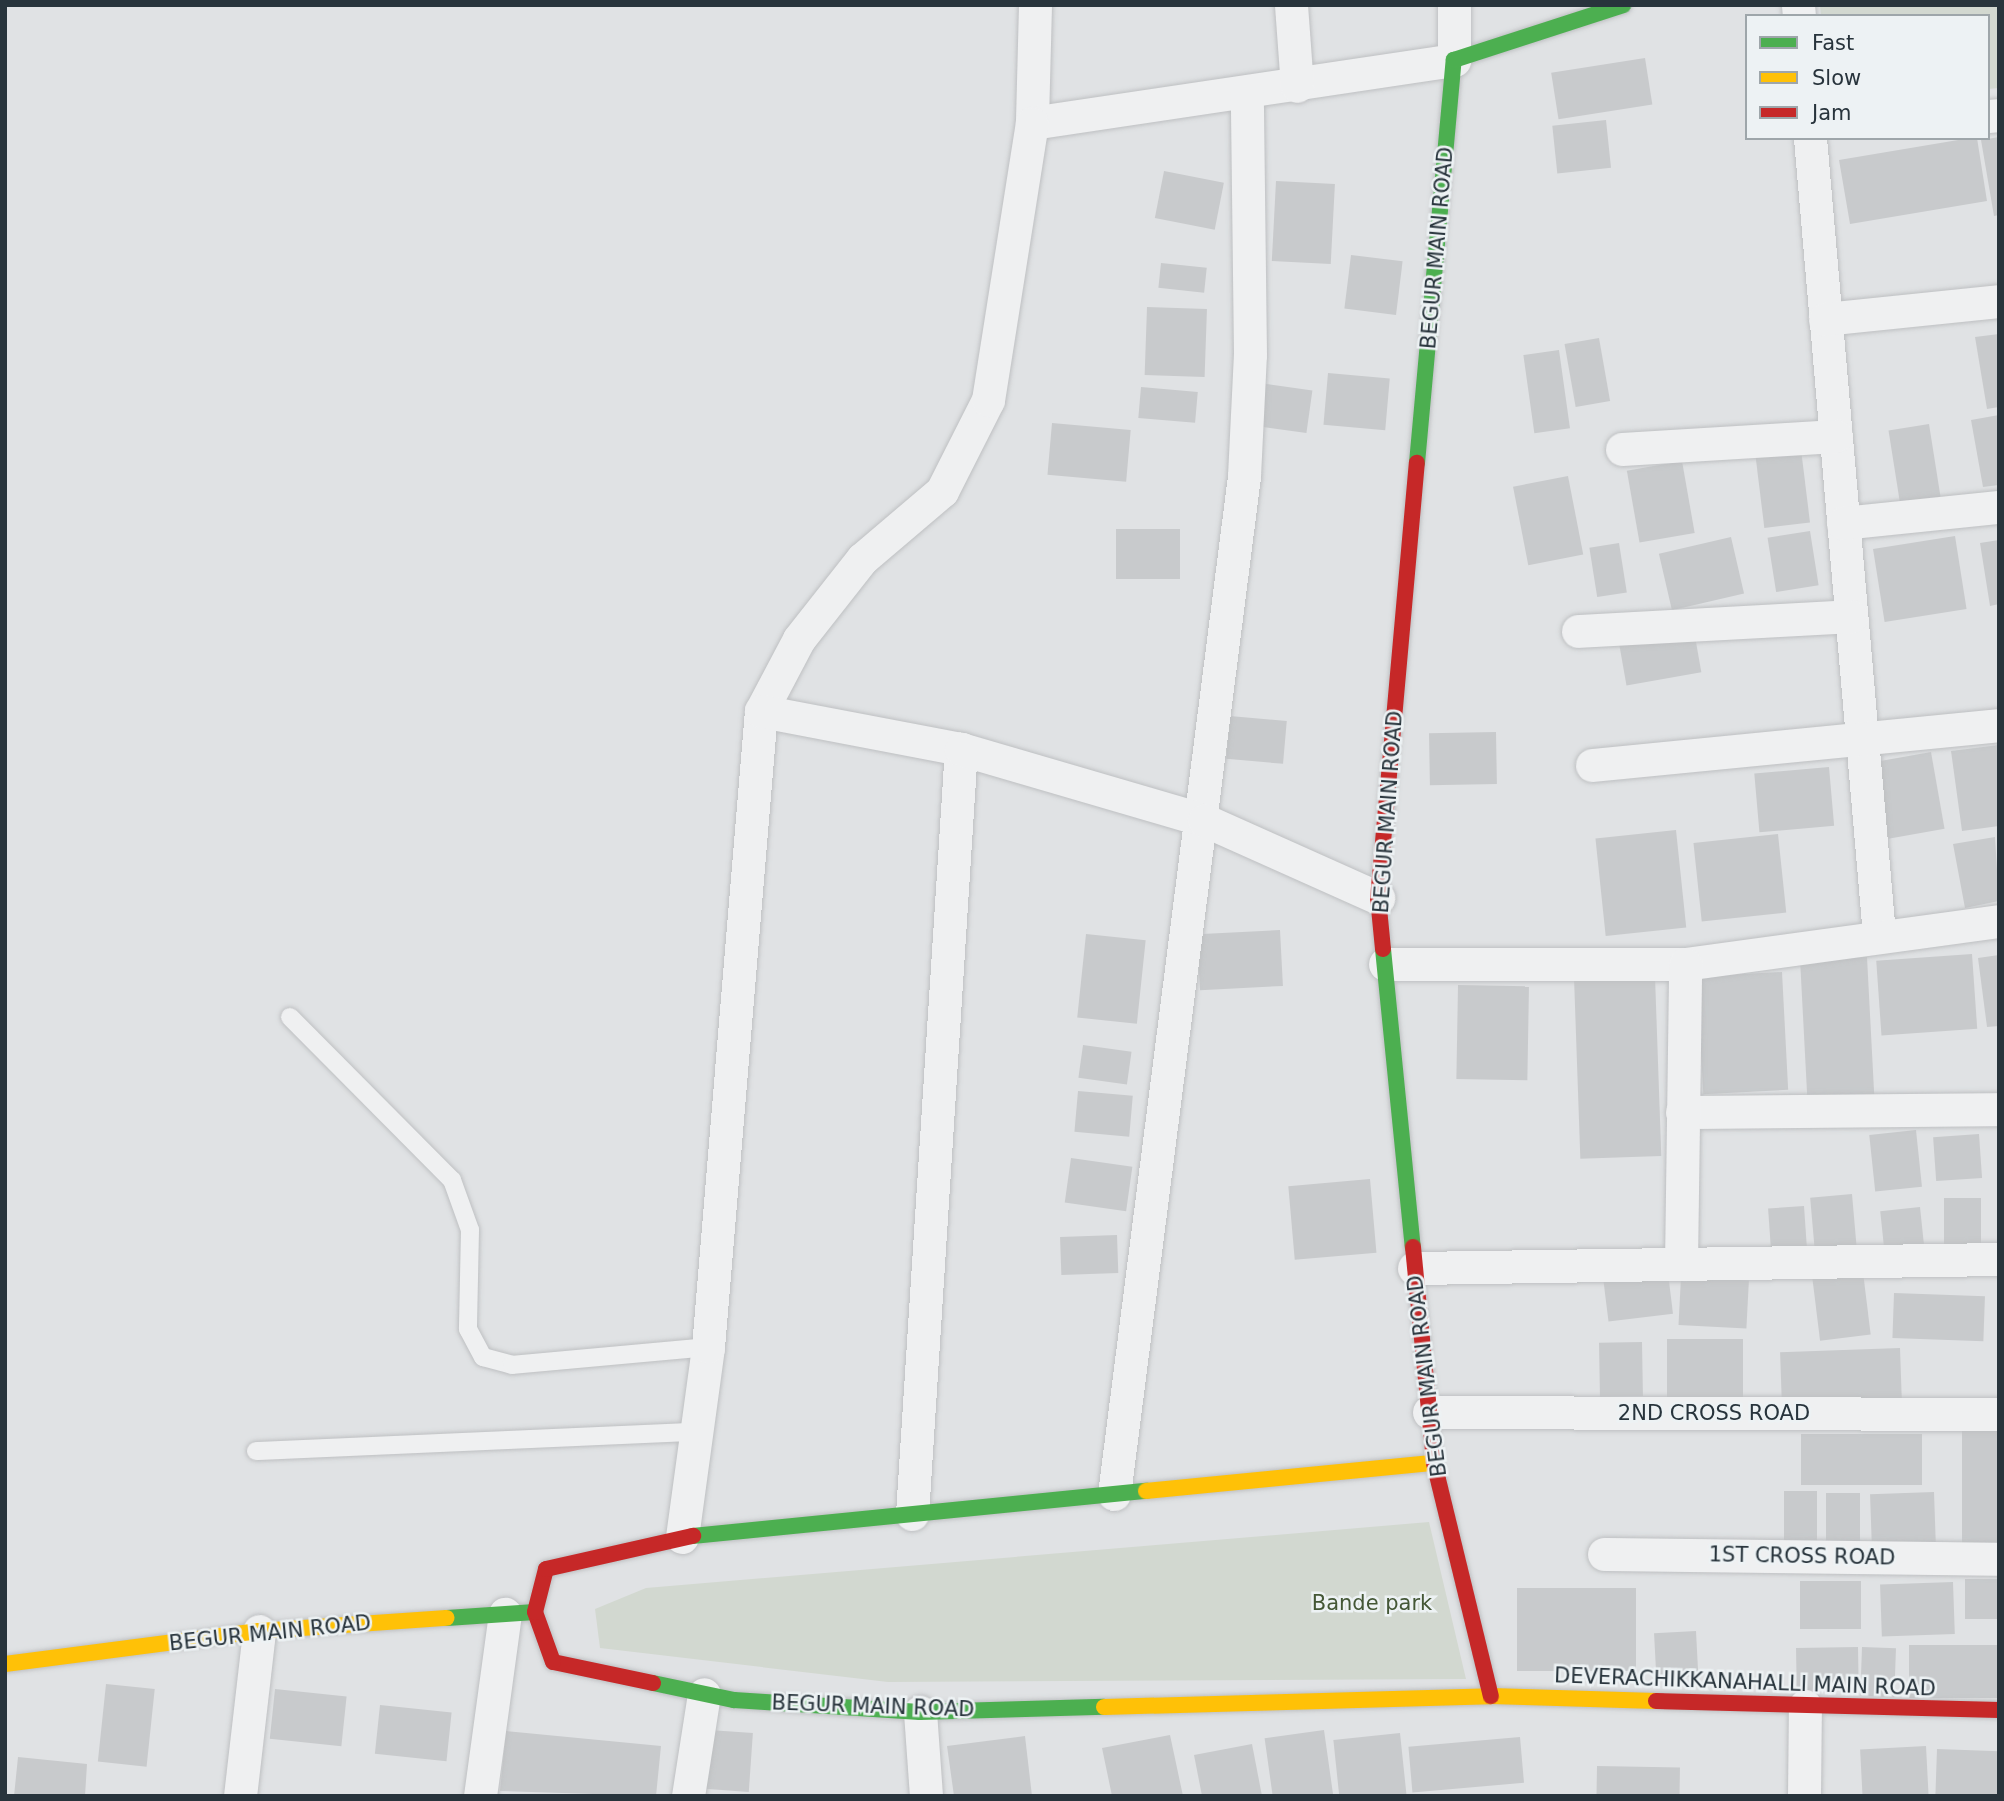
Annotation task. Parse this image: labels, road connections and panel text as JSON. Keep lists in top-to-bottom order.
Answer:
{
  "streets": {
    "street": [
      "BEGUR MAIN ROAD",
      "2ND CROSS ROAD",
      "1ST CROSS ROAD",
      "DEVERACHIKKANAHALLI MAIN ROAD"
    ]
  },
  "crossings": [
    ["BEGUR MAIN ROAD", "2ND CROSS ROAD"],
    ["BEGUR MAIN ROAD", "DEVERACHIKKANAHALLI MAIN ROAD"]
  ],
  "parks": ["Bande park"],
  "legend": ["Fast", "Slow", "Jam"]
}
